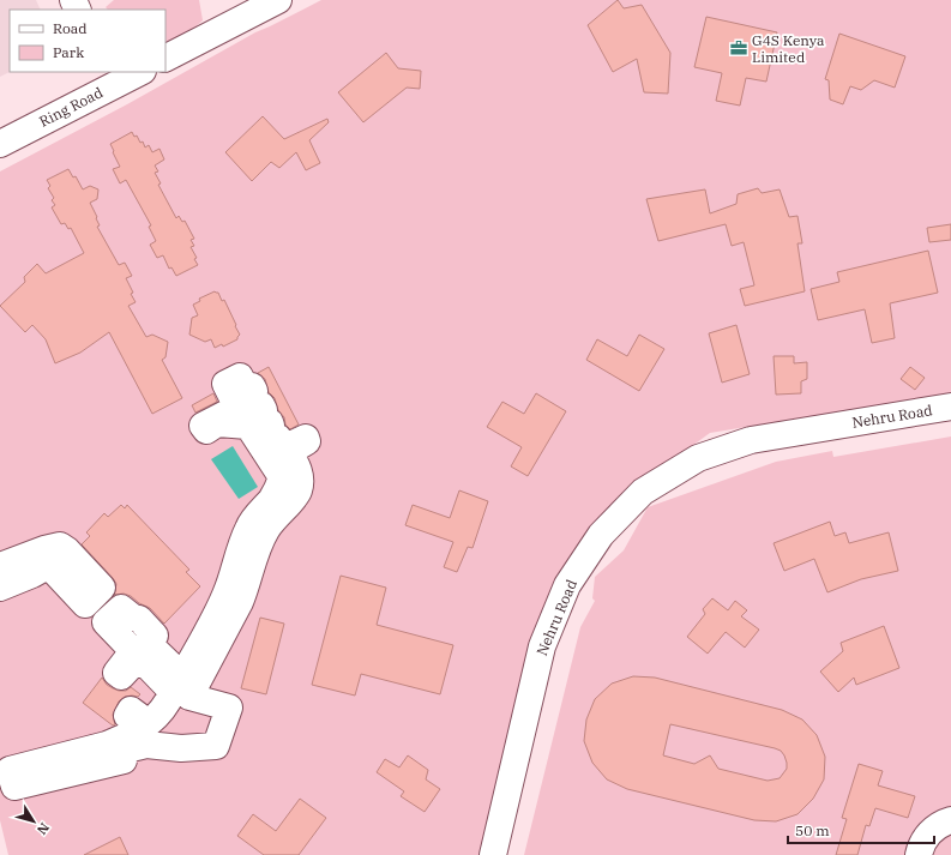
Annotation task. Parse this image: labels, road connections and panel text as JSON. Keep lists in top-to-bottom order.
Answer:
{
  "streets": {
    "street": ["Ring Road", "Nehru Road"]
  },
  "places": {
    "office": ["G4S Kenya Limited"]
  },
  "legend": ["Road", "Park"],
  "scale_bar": "50 m",
  "north": "bottom right"
}
